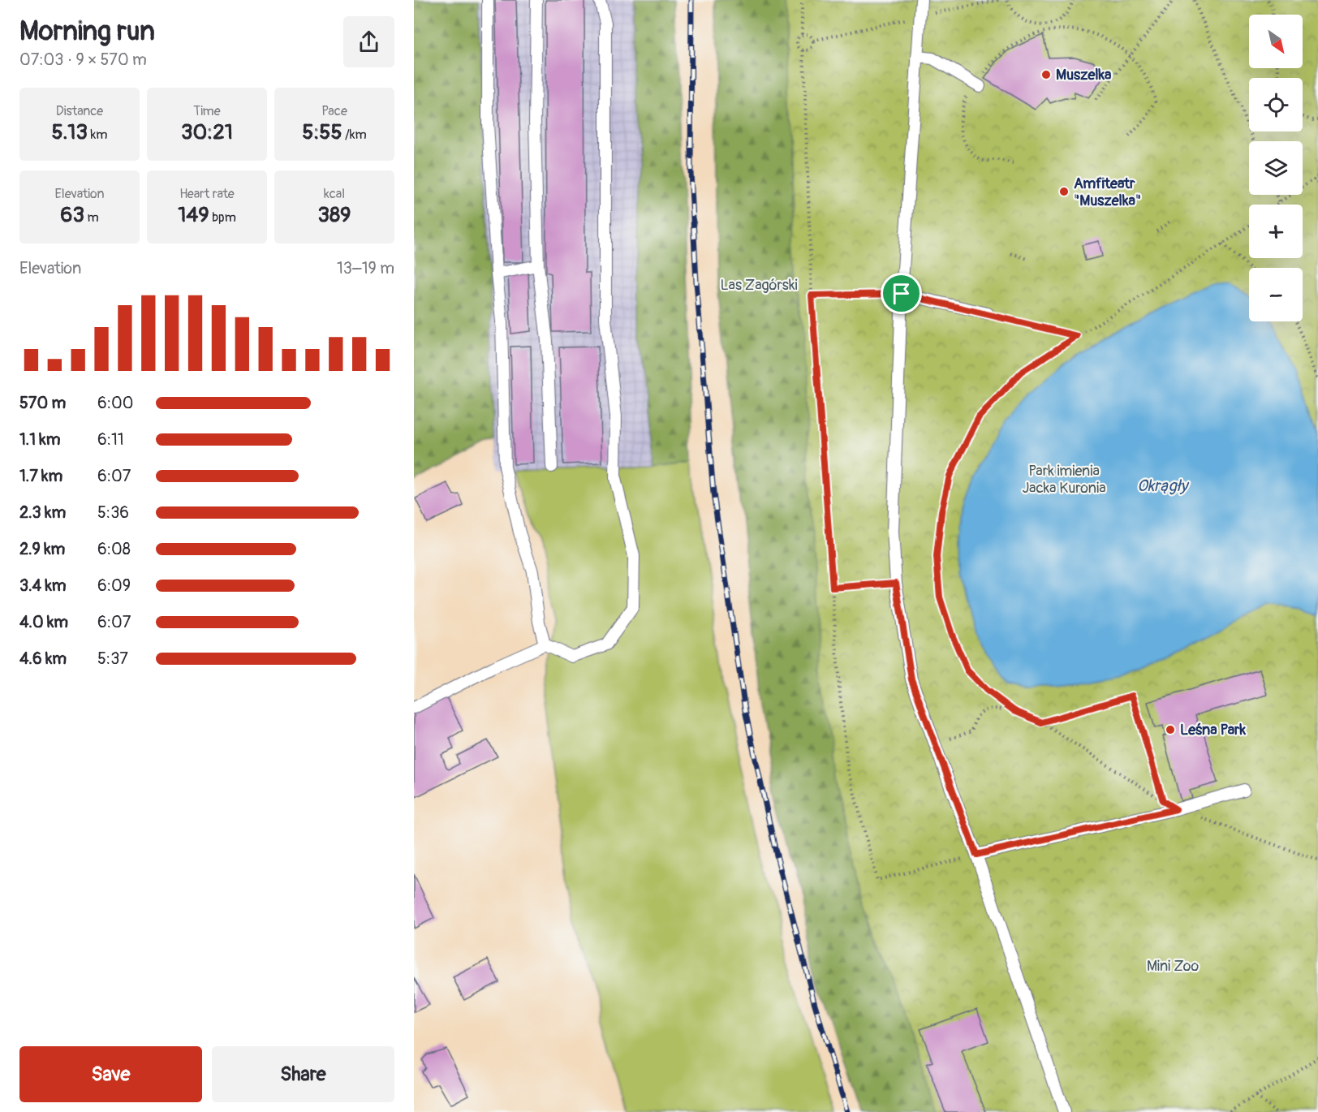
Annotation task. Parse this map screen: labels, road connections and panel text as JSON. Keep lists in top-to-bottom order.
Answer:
{
  "water": ["Okrągły"],
  "parks": ["Las Zagórski", "Park imienia Jacka Kuronia", "Mini Zoo"],
  "places": ["Muszelka", "Amfiteatr \"Muszelka\"", "Leśna Park"],
  "north": "bottom right",
  "page": {
    "heading": ["Morning run", "07:03 · 9 × 570 m"],
    "map_buttons": ["+", "−"],
    "stats": [
      ["Distance", "5.13 km"],
      ["Time", "30:21"],
      ["Pace", "5:55 /km"],
      ["Elevation", "63 m"],
      ["Heart rate", "149 bpm"],
      ["kcal", "389"]
    ],
    "chart": ["Elevation", "13–19 m"],
    "list": [
      {
        "name": "570 m",
        "note": "6:00"
      },
      {
        "name": "1.1 km",
        "note": "6:11"
      },
      {
        "name": "1.7 km",
        "note": "6:07"
      },
      {
        "name": "2.3 km",
        "note": "5:36"
      },
      {
        "name": "2.9 km",
        "note": "6:08"
      },
      {
        "name": "3.4 km",
        "note": "6:09"
      },
      {
        "name": "4.0 km",
        "note": "6:07"
      },
      {
        "name": "4.6 km",
        "note": "5:37"
      }
    ],
    "buttons": ["Save", "Share"]
  }
}
